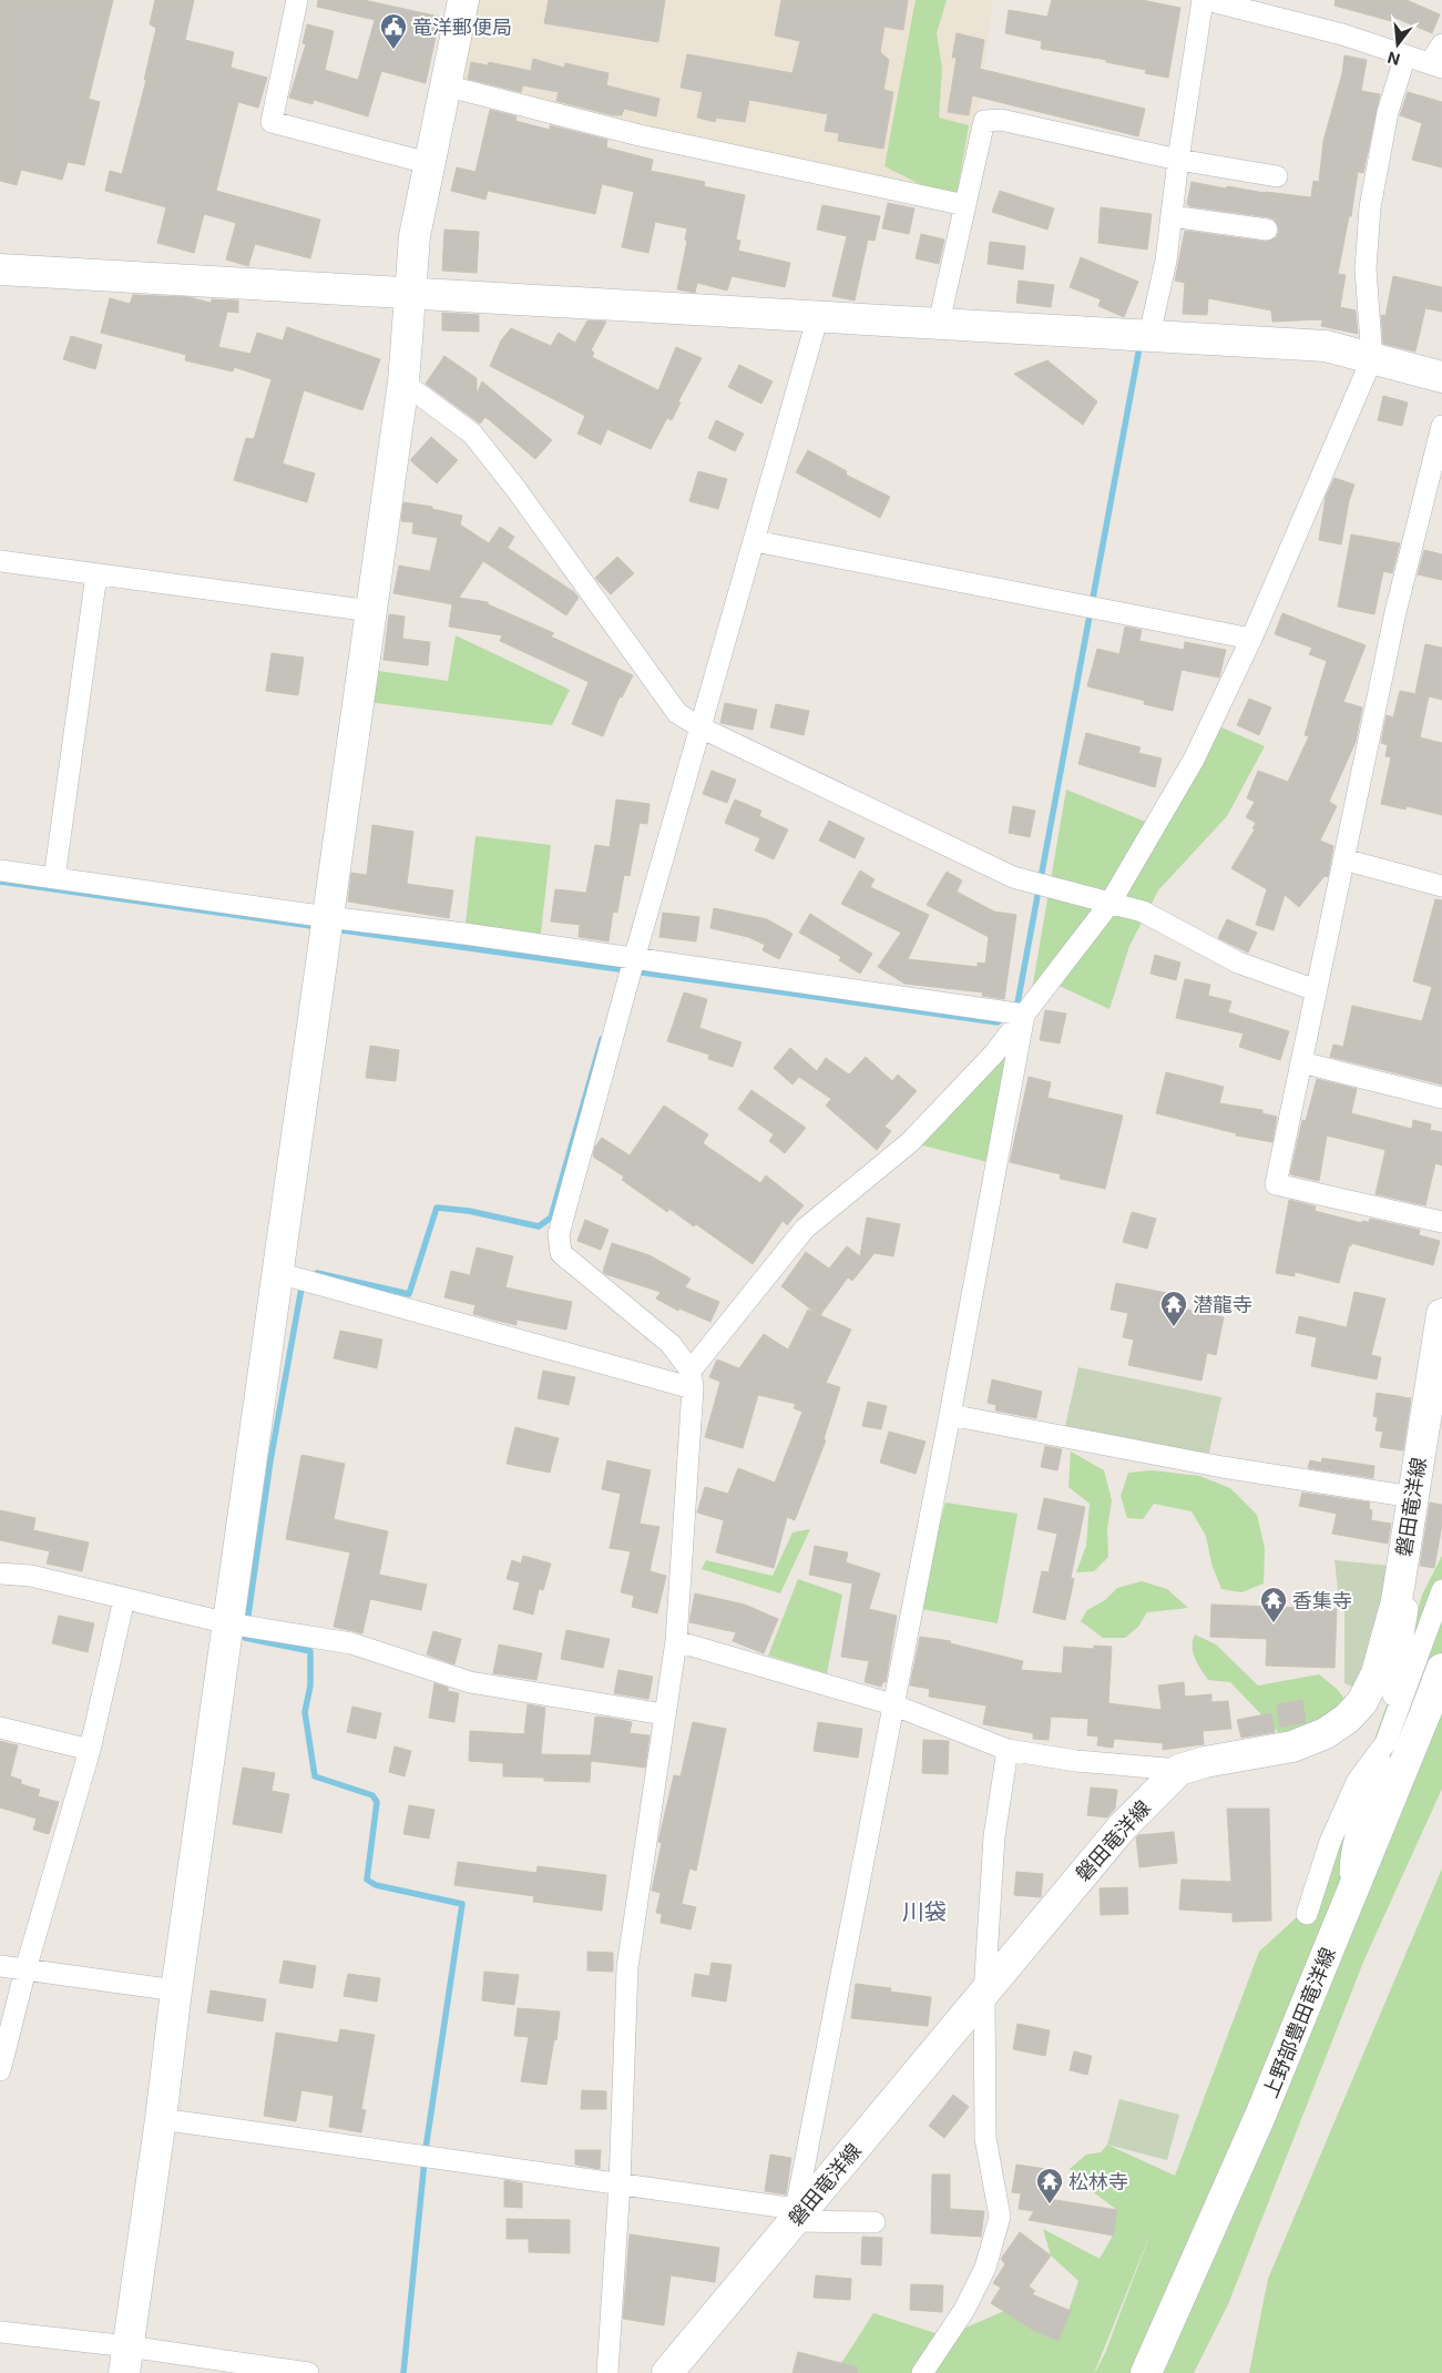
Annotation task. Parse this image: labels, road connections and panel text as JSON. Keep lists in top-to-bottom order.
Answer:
{
  "streets": {
    "street": ["磐田竜洋線", "上野部豊田竜洋線"]
  },
  "districts": ["川袋"],
  "places": {
    "public building": ["竜洋郵便局"],
    "temple": ["潜龍寺", "香集寺", "松林寺"]
  },
  "north": "bottom"
}
